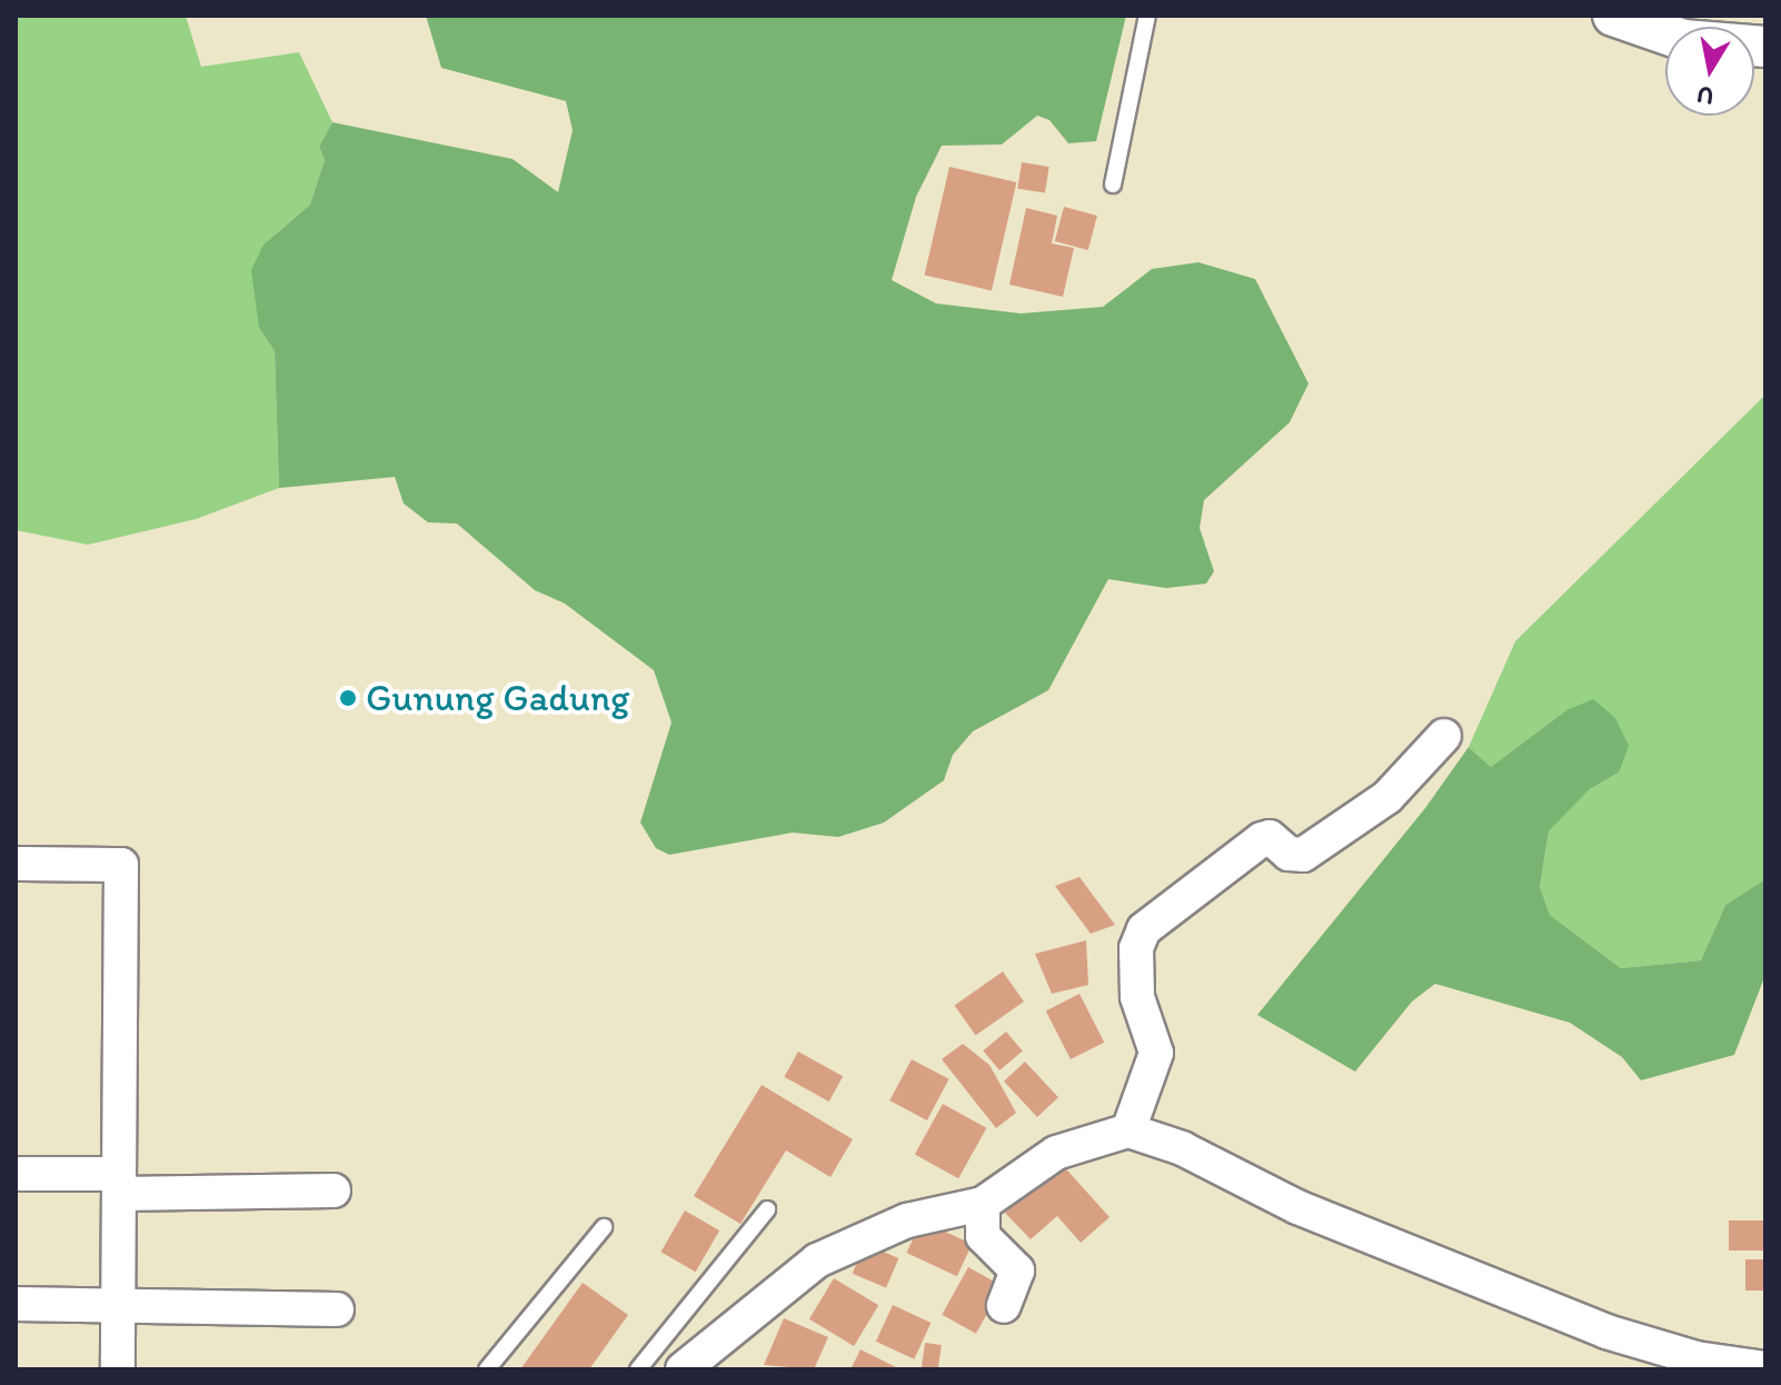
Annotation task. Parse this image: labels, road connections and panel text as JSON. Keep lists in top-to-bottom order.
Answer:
{
  "places": ["Gunung Gadung"],
  "north": "bottom"
}
